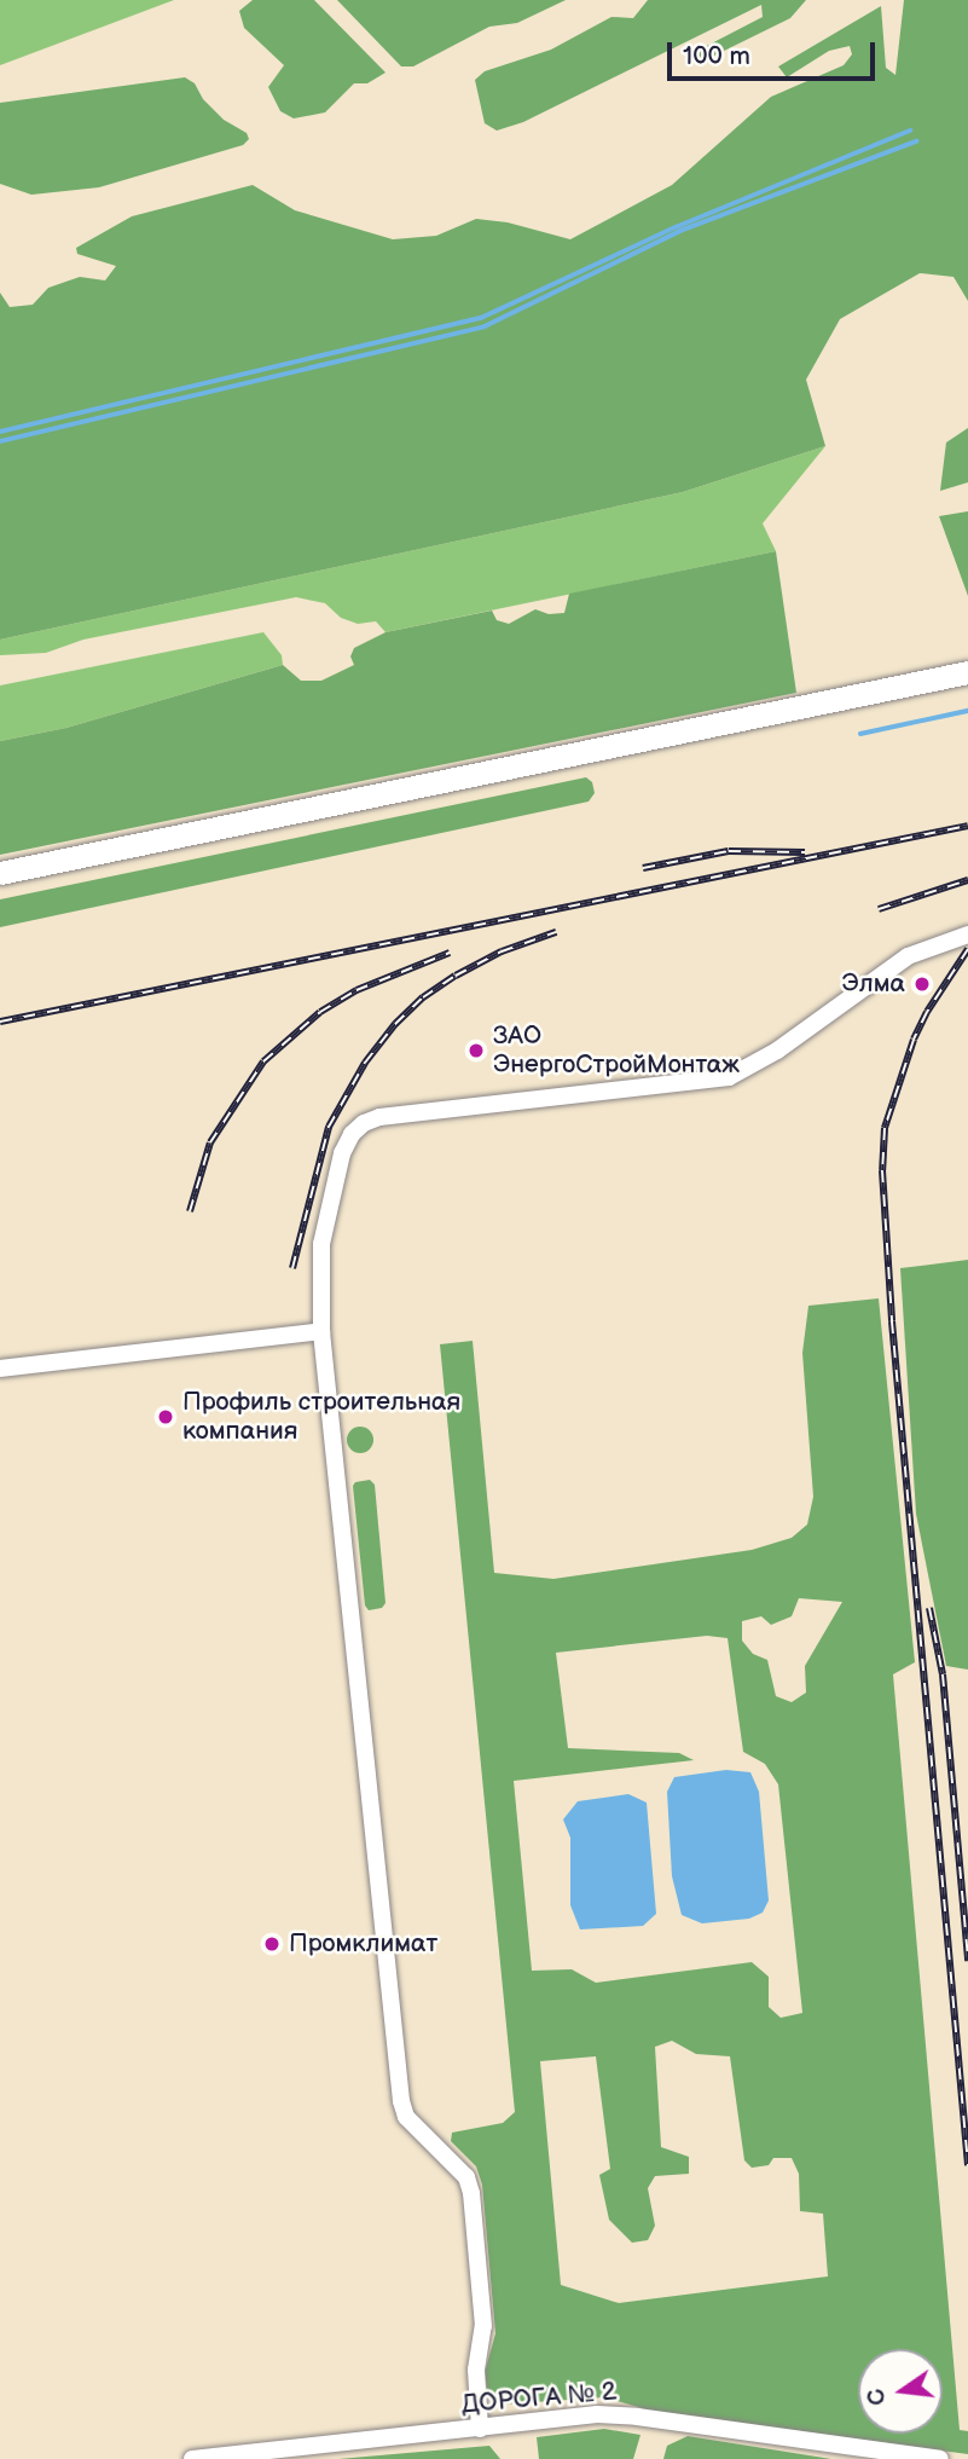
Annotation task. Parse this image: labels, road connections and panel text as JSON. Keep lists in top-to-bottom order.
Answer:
{
  "streets": {
    "street": ["ДОРОГА № 2"]
  },
  "places": [
    "Элма",
    "ЗАО ЭнергоСтройМонтаж",
    "Профиль строительная компания",
    "Промклимат"
  ],
  "scale_bar": "100 m",
  "north": "left"
}
